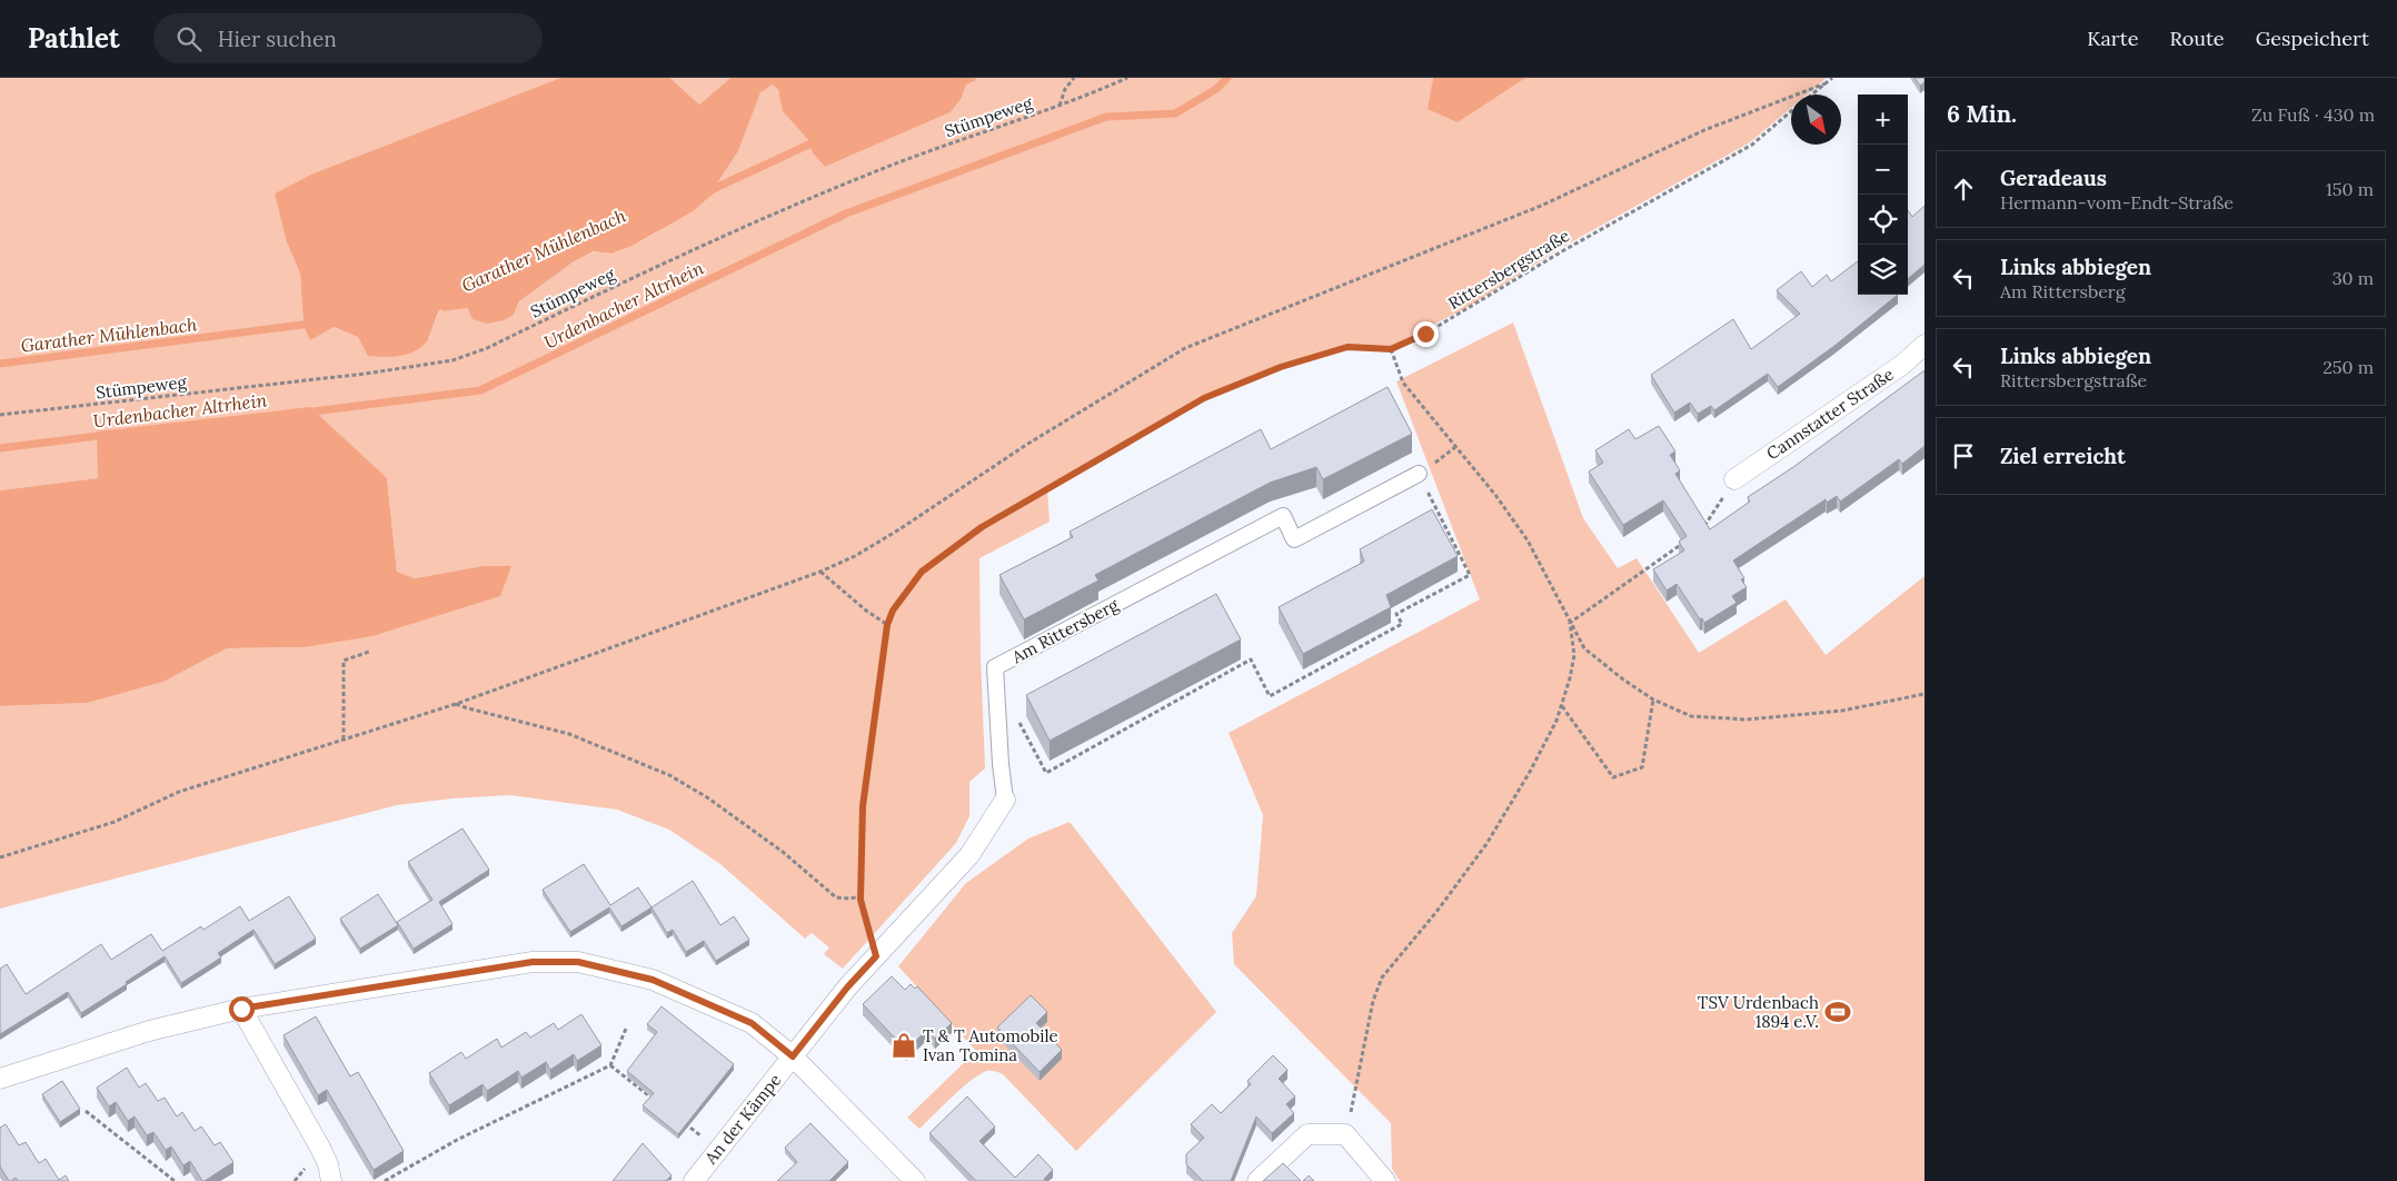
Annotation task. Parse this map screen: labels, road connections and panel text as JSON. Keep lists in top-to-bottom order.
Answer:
{
  "streets": {
    "street": ["Cannstatter Straße", "Am Rittersberg", "An der Kämpe"],
    "path": ["Stümpeweg", "Rittersbergstraße"]
  },
  "crossings": [
    ["Rittersbergstraße", "Am Rittersberg"],
    ["Am Rittersberg", "An der Kämpe"]
  ],
  "water": ["Garather Mühlenbach", "Urdenbacher Altrhein"],
  "places": {
    "sports": ["TSV Urdenbach 1894 e.V."],
    "shop": ["T & T Automobile Ivan Tomina"]
  },
  "north": "bottom right",
  "page": {
    "header": "Pathlet",
    "search": "Hier suchen",
    "nav": ["Karte", "Route", "Gespeichert"],
    "heading": ["6 Min.", "Zu Fuß · 430 m"],
    "map_buttons": ["+", "−"],
    "list": [
      ["Geradeaus", "Hermann-vom-Endt-Straße", "150 m"],
      ["Links abbiegen", "Am Rittersberg", "30 m"],
      ["Links abbiegen", "Rittersbergstraße", "250 m"],
      "Ziel erreicht"
    ]
  }
}
